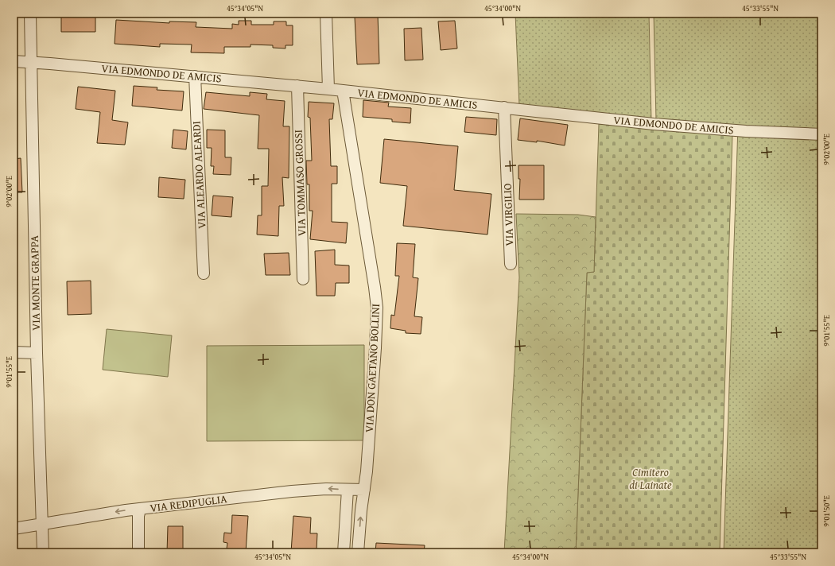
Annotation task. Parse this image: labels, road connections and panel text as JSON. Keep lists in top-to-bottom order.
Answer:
{
  "streets": {
    "street": [
      "VIA EDMONDO DE AMICIS",
      "VIA ALEARDO ALEARDI",
      "VIA TOMMASO GROSSI",
      "VIA VIRGILIO",
      "VIA MONTE GRAPPA",
      "VIA DON GAETANO BOLLINI",
      "VIA REDIPUGLIA"
    ]
  },
  "crossings": [
    ["VIA EDMONDO DE AMICIS", "VIA ALEARDO ALEARDI"],
    ["VIA EDMONDO DE AMICIS", "VIA TOMMASO GROSSI"],
    ["VIA EDMONDO DE AMICIS", "VIA VIRGILIO"],
    ["VIA EDMONDO DE AMICIS", "VIA MONTE GRAPPA"],
    ["VIA EDMONDO DE AMICIS", "VIA DON GAETANO BOLLINI"],
    ["VIA MONTE GRAPPA", "VIA REDIPUGLIA"],
    ["VIA DON GAETANO BOLLINI", "VIA REDIPUGLIA"]
  ],
  "one_way": ["VIA REDIPUGLIA"],
  "parks": ["Cimitero di Lainate"],
  "coordinates": [
    "45°34'05\"N",
    "45°34'00\"N",
    "45°33'55\"N",
    "9°02'00\"E",
    "9°01'55\"E",
    "9°01'50\"E"
  ]
}
